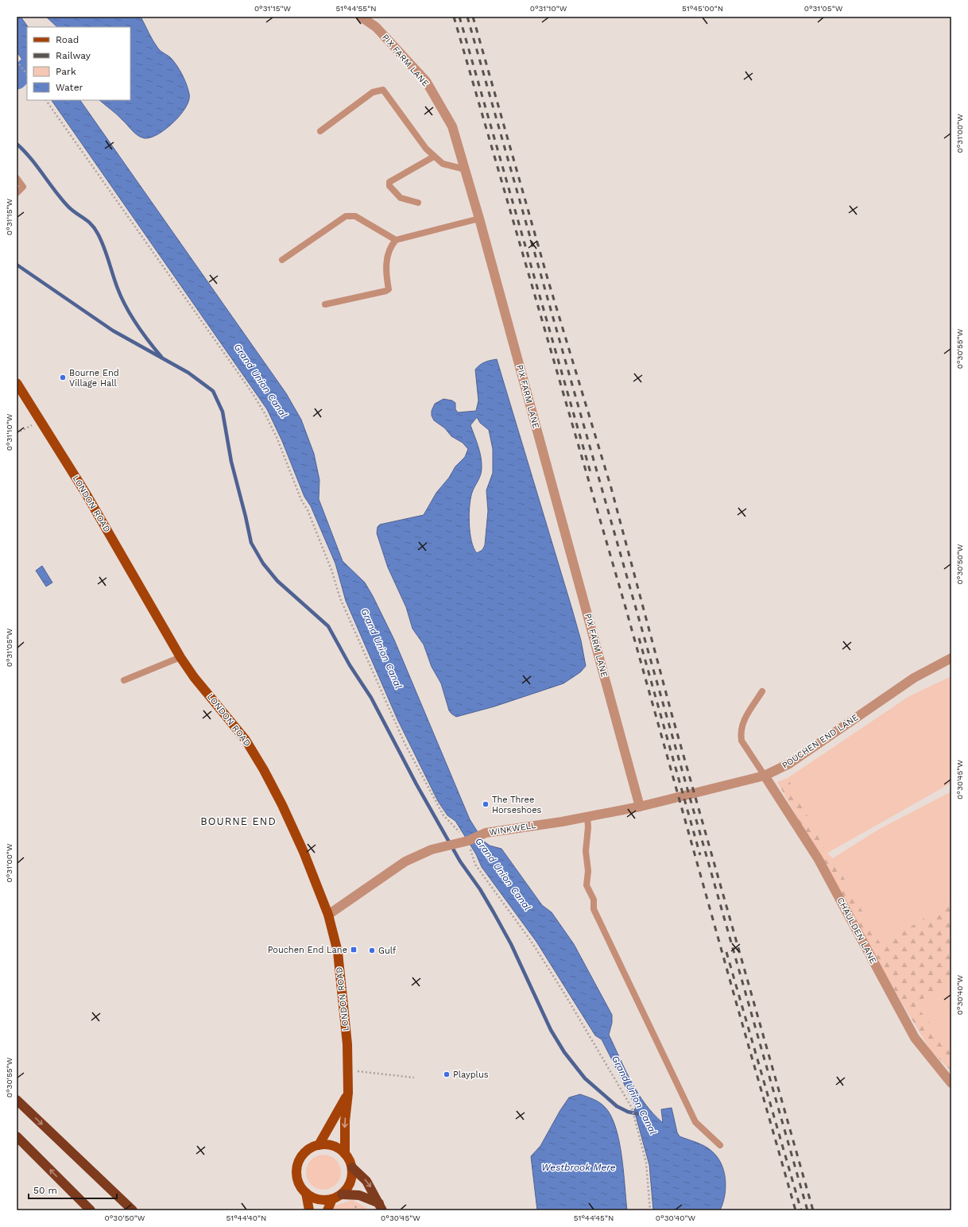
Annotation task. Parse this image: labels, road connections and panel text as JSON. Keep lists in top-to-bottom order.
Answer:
{
  "streets": {
    "main road": ["LONDON ROAD"],
    "street": [
      "PIX FARM LANE",
      "POUCHEN END LANE",
      "WINKWELL",
      "CHAULDEN LANE"
    ]
  },
  "crossings": [
    ["PIX FARM LANE", "POUCHEN END LANE"],
    ["PIX FARM LANE", "WINKWELL"],
    ["LONDON ROAD", "WINKWELL"],
    ["POUCHEN END LANE", "WINKWELL"],
    ["POUCHEN END LANE", "CHAULDEN LANE"]
  ],
  "districts": ["BOURNE END"],
  "water": ["Grand Union Canal", "Westbrook Mere"],
  "places": {
    "other": [
      "Bourne End Village Hall",
      "The Three Horseshoes",
      "Gulf",
      "Playplus"
    ],
    "transit": ["Pouchen End Lane"]
  },
  "legend": [
    "Road",
    "Railway",
    "Park",
    "Water"
  ],
  "scale_bar": "50 m",
  "coordinates": [
    "0°31'15\"W",
    "51°44'55\"N",
    "0°31'10\"W",
    "51°45'00\"N",
    "0°31'05\"W",
    "0°31'00\"W",
    "0°30'55\"W",
    "0°30'50\"W",
    "0°30'45\"W",
    "0°30'40\"W",
    "51°44'40\"N",
    "51°44'45\"N"
  ]
}
